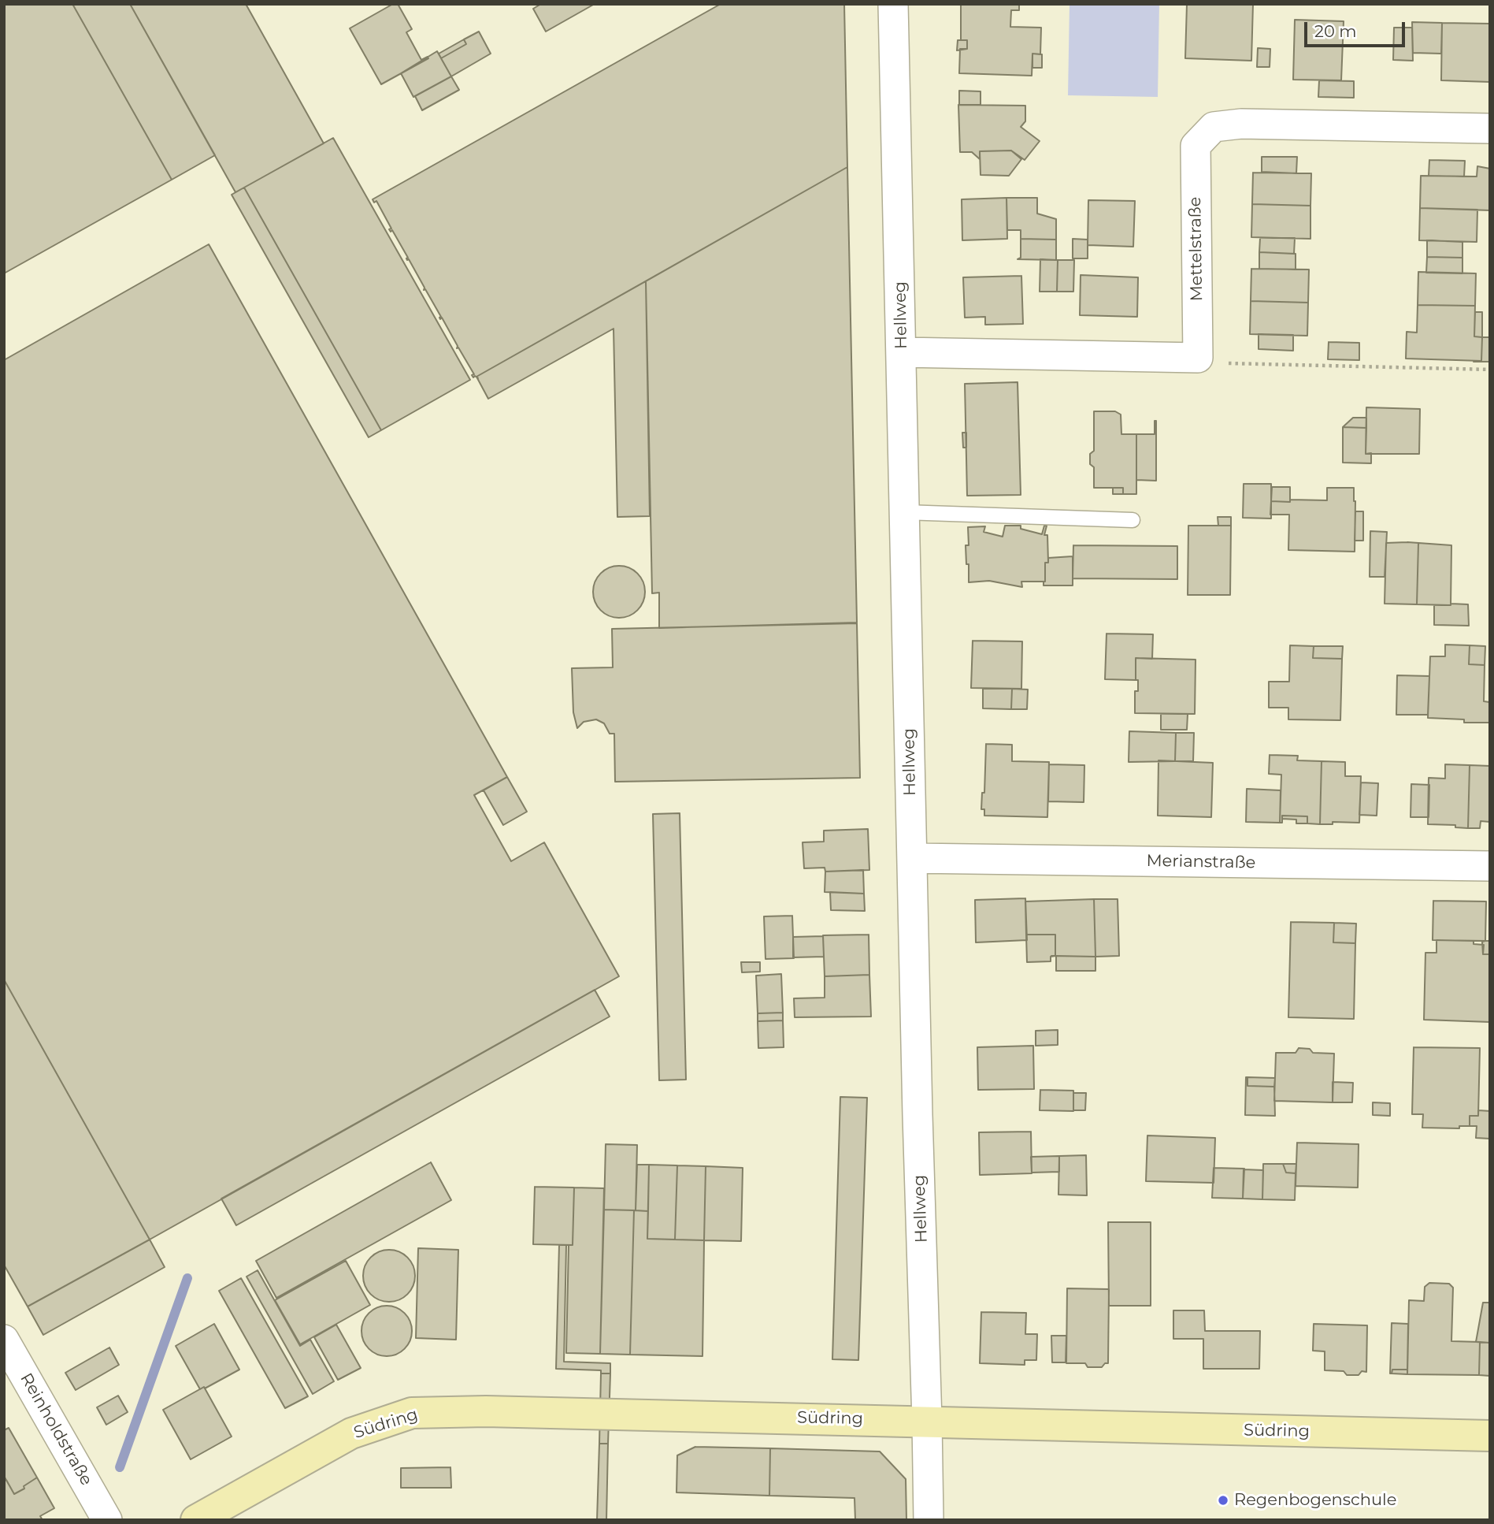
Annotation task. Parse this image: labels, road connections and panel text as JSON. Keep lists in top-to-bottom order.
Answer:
{
  "streets": {
    "main road": ["Südring"],
    "street": [
      "Mettelstraße",
      "Hellweg",
      "Merianstraße",
      "Reinholdstraße"
    ]
  },
  "crossings": [
    ["Hellweg", "Merianstraße"],
    ["Hellweg", "Südring"]
  ],
  "places": ["Regenbogenschule"],
  "scale_bar": "20 m"
}
